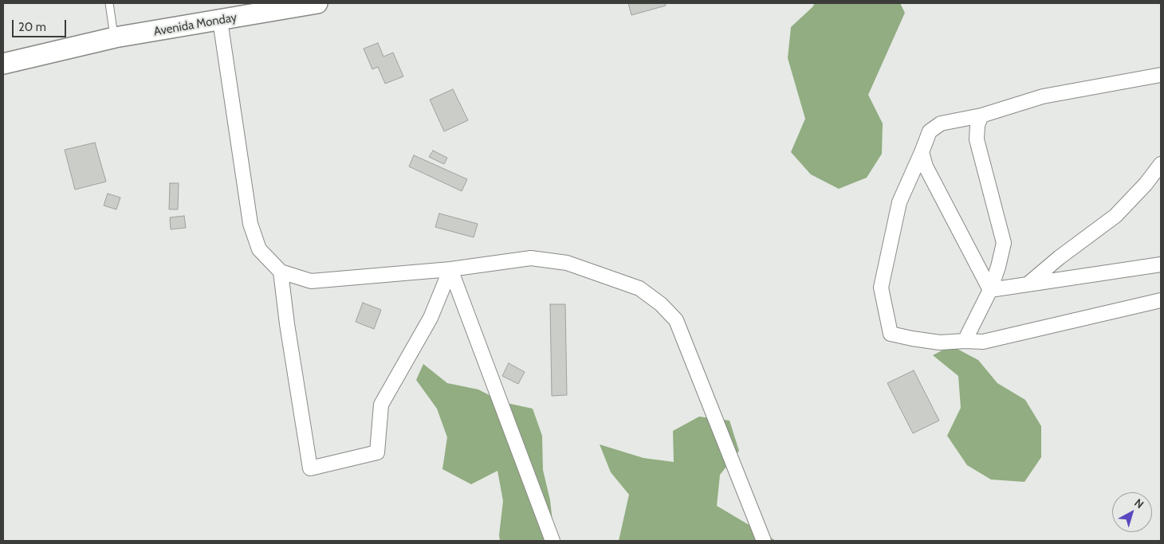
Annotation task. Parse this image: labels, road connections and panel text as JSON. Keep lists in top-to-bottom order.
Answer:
{
  "streets": {
    "main road": ["Avenida Monday"]
  },
  "scale_bar": "20 m",
  "north": "top right"
}
